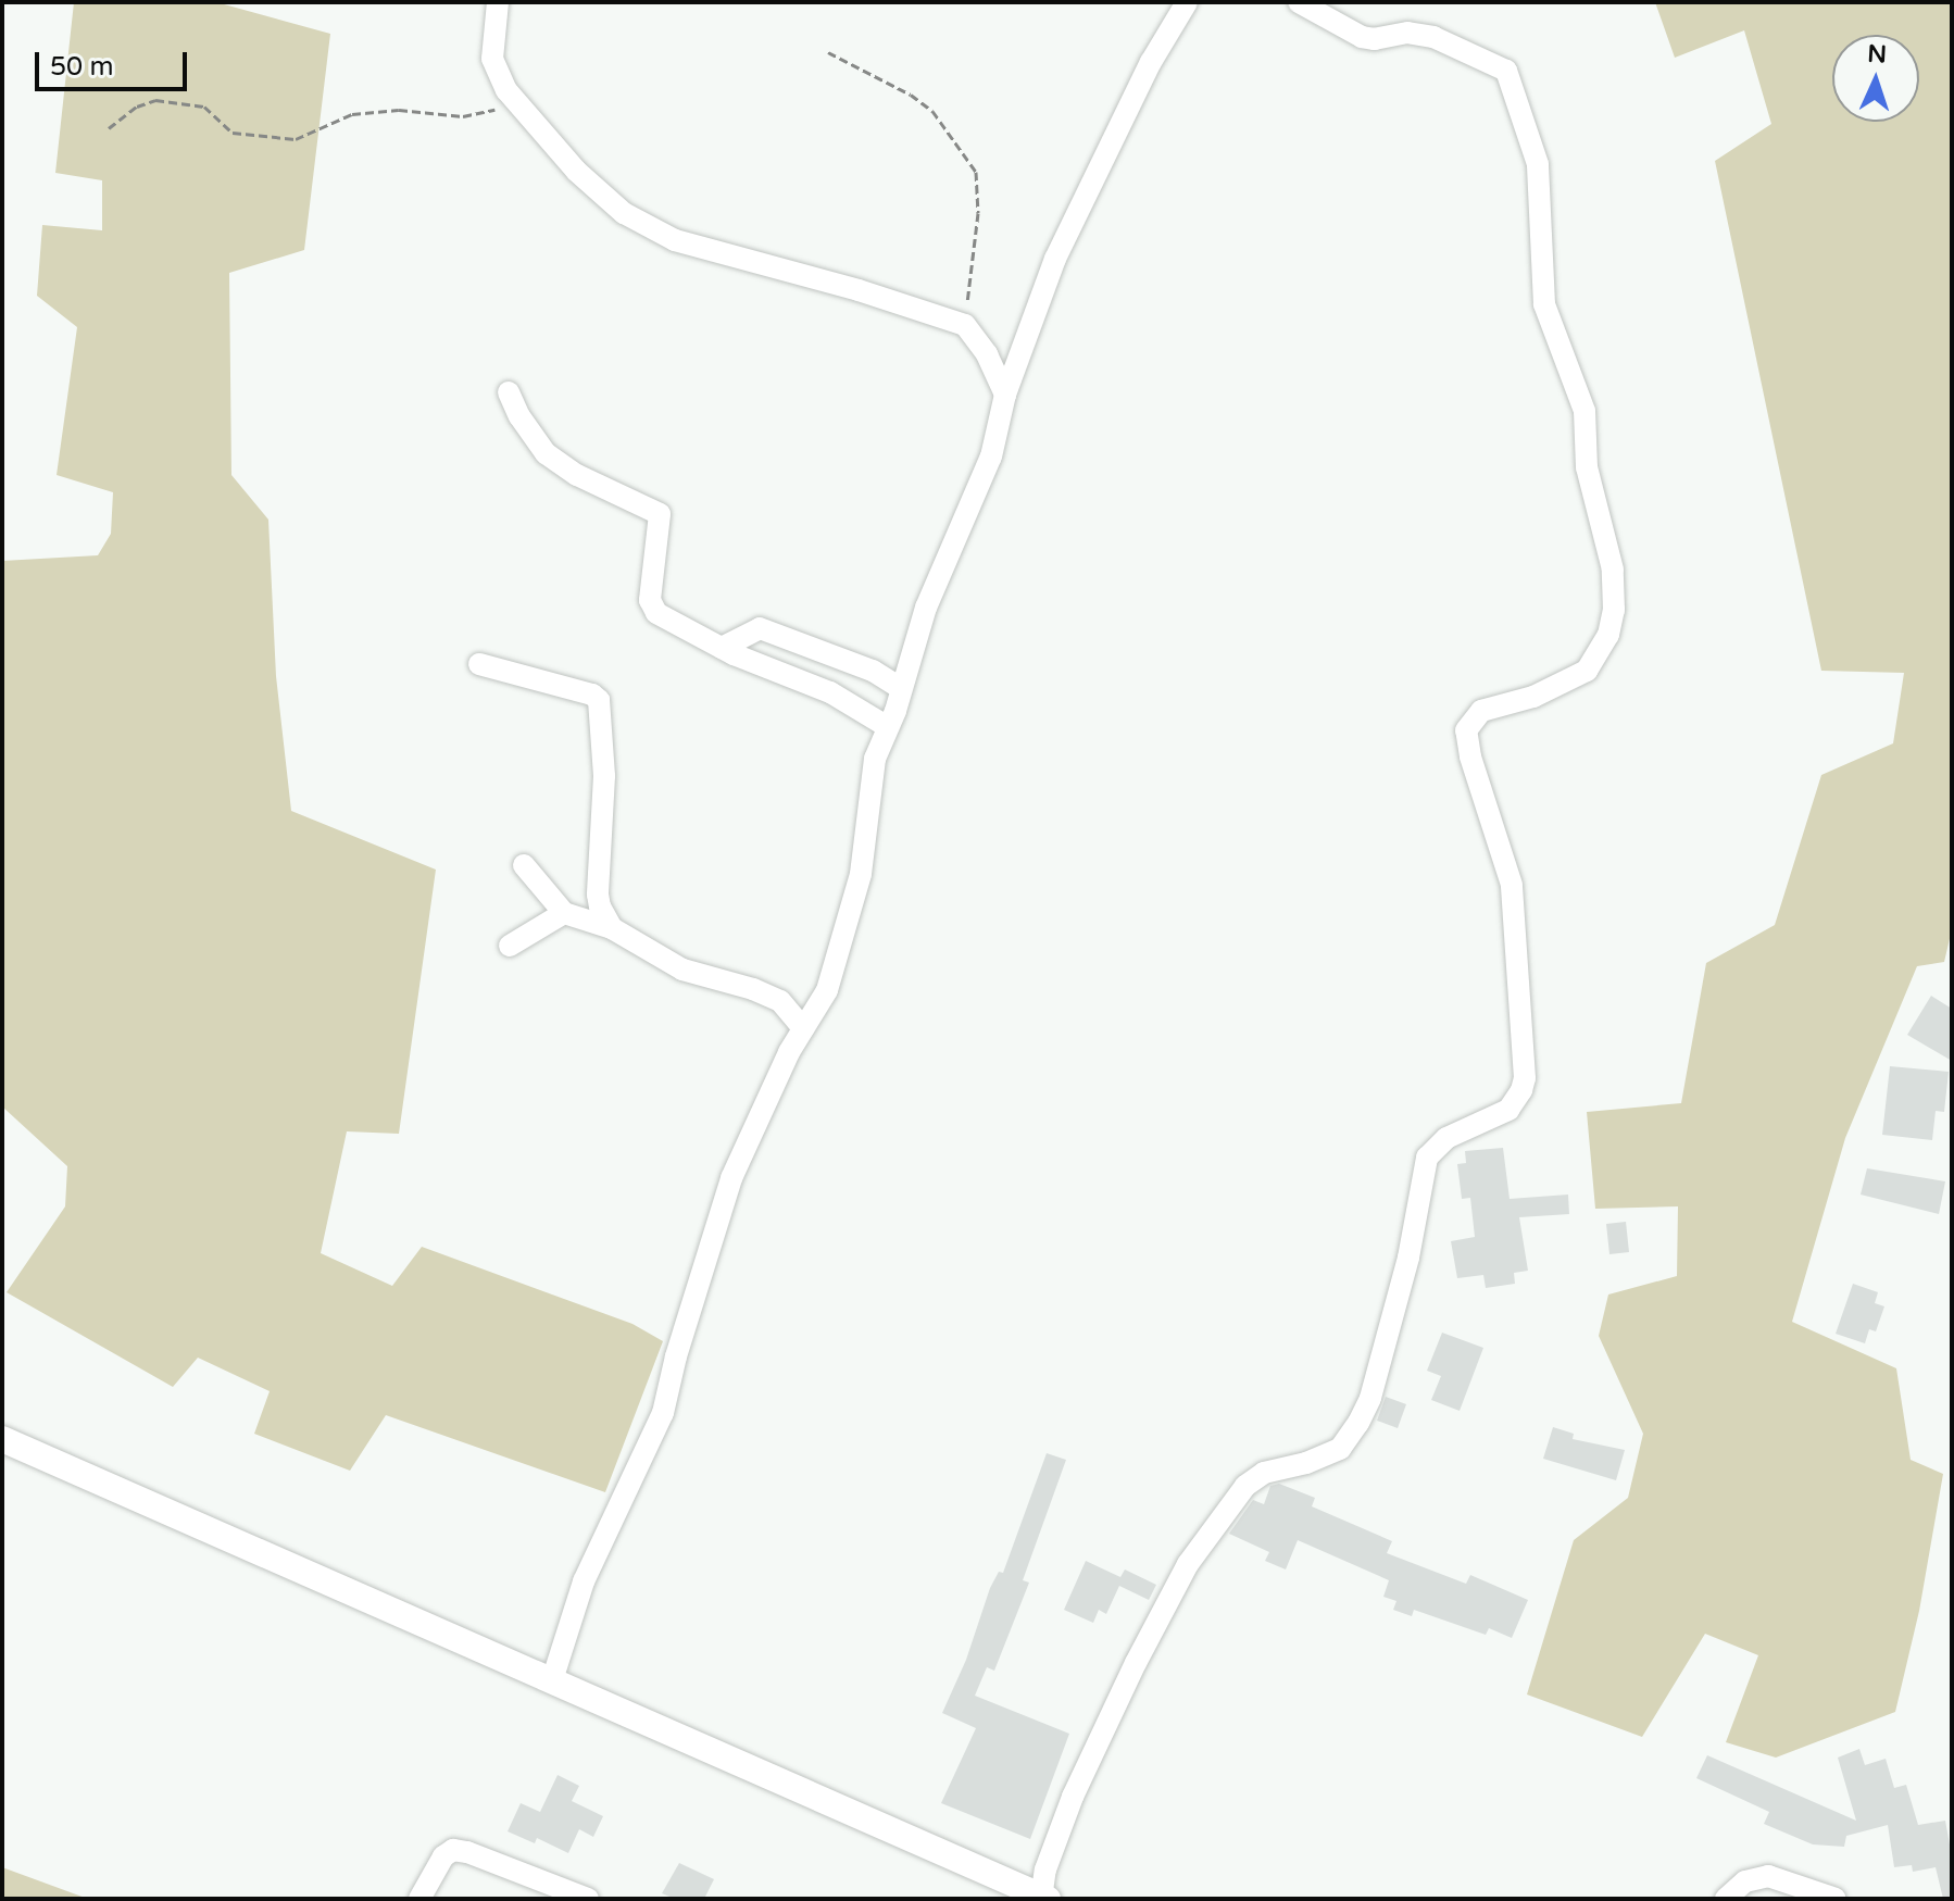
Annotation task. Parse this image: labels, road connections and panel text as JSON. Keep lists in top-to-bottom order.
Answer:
{
  "scale_bar": "50 m",
  "north": "top"
}
